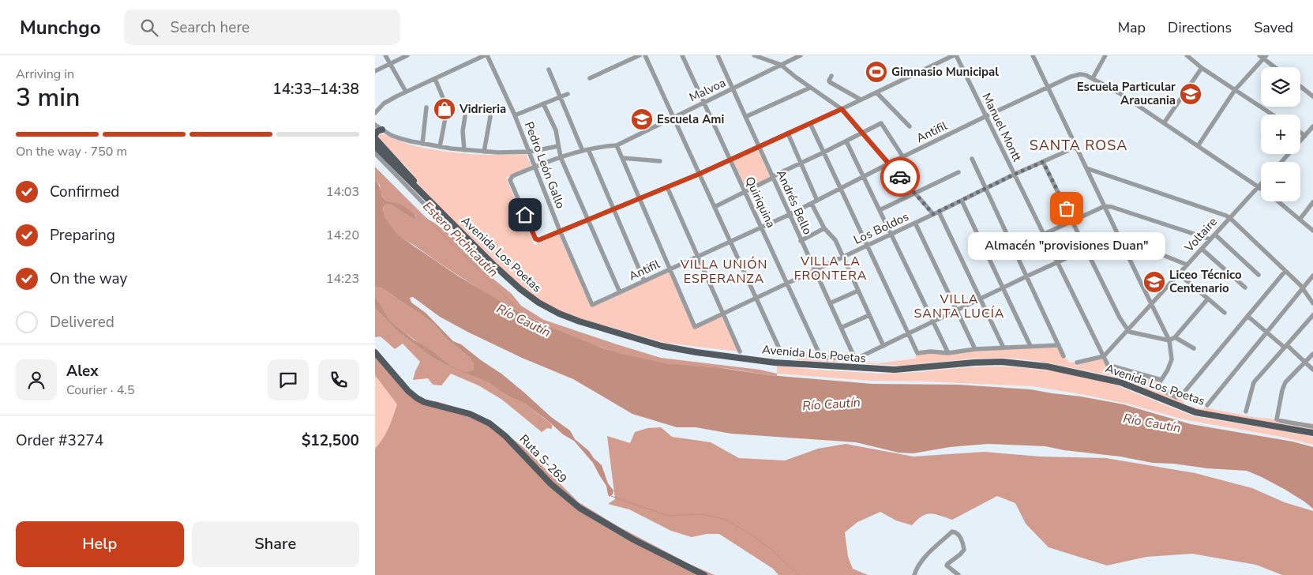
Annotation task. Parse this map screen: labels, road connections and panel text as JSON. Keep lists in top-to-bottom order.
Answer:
{
  "streets": {
    "main road": ["Avenida Los Poetas", "Ruta S-269"],
    "street": [
      "Malvoa",
      "Manuel Montt",
      "Antifil",
      "Pedro León Gallo",
      "Quiriquina",
      "Andrés Bello",
      "Los Boldos",
      "Voltaire"
    ]
  },
  "crossings": [
    ["Malvoa", "Pedro León Gallo"],
    ["Malvoa", "Quiriquina"],
    ["Malvoa", "Andrés Bello"],
    ["Manuel Montt", "Antifil"],
    ["Manuel Montt", "Los Boldos"],
    ["Manuel Montt", "Voltaire"],
    ["Antifil", "Pedro León Gallo"],
    ["Antifil", "Quiriquina"],
    ["Antifil", "Andrés Bello"],
    ["Antifil", "Los Boldos"],
    ["Antifil", "Voltaire"],
    ["Quiriquina", "Andrés Bello"],
    ["Quiriquina", "Los Boldos"],
    ["Andrés Bello", "Los Boldos"]
  ],
  "districts": [
    "SANTA ROSA",
    "VILLA LA FRONTERA",
    "VILLA UNIÓN ESPERANZA",
    "VILLA SANTA LUCÍA"
  ],
  "water": ["Estero Pichicautín", "Río Cautín"],
  "places": {
    "sports": ["Gimnasio Municipal"],
    "school or university": ["Escuela Particular Araucania", "Escuela Ami", "Liceo Técnico Centenario"],
    "shop": ["Vidrieria"],
    "other": ["Almacén \"provisiones Duan\""]
  },
  "page": {
    "header": "Munchgo",
    "search": "Search here",
    "nav": ["Map", "Directions", "Saved"],
    "heading": ["3 min", "Arriving in", "14:33–14:38"],
    "panel": [
      "Alex",
      "Courier · 4.5",
      "Order #3274",
      "$12,500"
    ],
    "map_buttons": ["+", "−"],
    "bar": "On the way · 750 m",
    "list": [
      ["Confirmed", "14:03"],
      ["Preparing", "14:20"],
      ["On the way", "14:23"],
      "Delivered"
    ],
    "bubble": "Almacén \"provisiones Duan\"",
    "buttons": ["Help", "Share"]
  }
}
